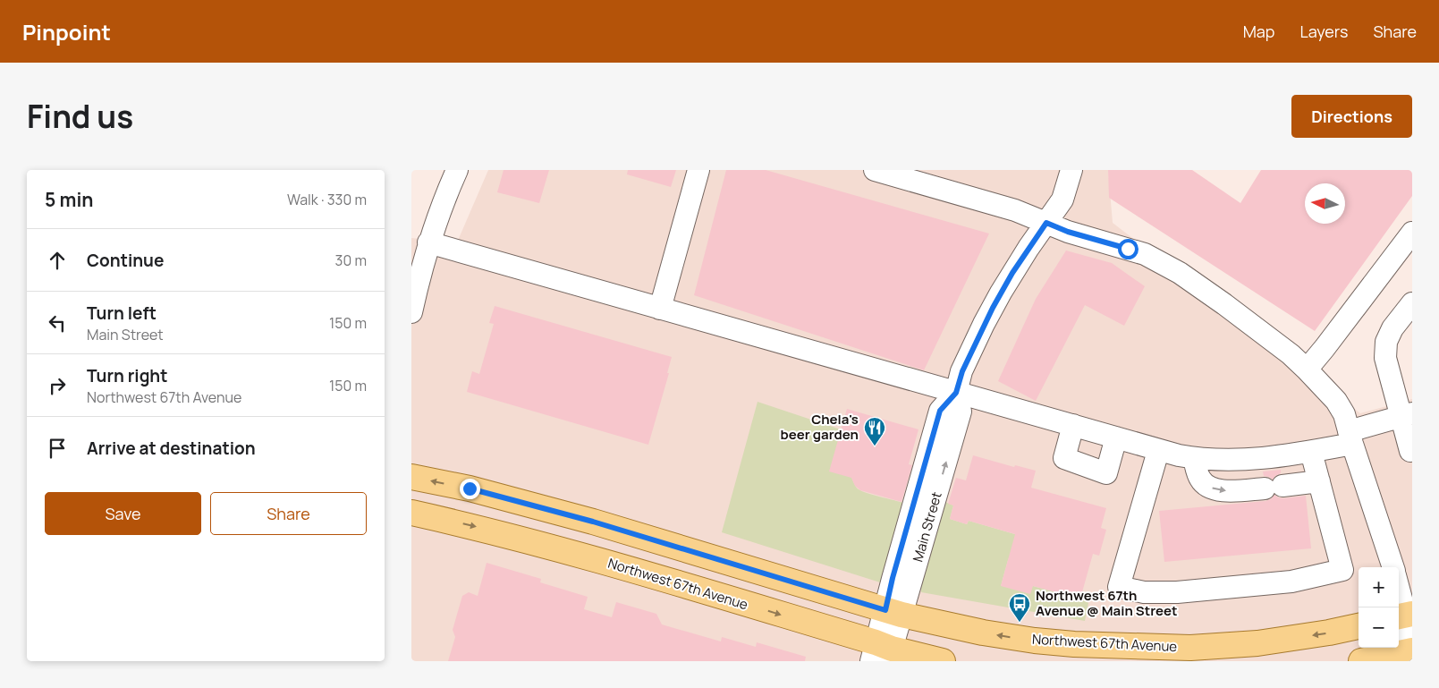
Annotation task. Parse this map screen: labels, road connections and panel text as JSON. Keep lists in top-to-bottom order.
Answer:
{
  "streets": {
    "main road": ["Northwest 67th Avenue"],
    "street": ["Main Street"]
  },
  "crossings": [
    ["Main Street", "Northwest 67th Avenue"]
  ],
  "places": {
    "restaurant": ["Chela's beer garden"],
    "bus stop": ["Northwest 67th Avenue @ Main Street"]
  },
  "north": "left",
  "page": {
    "header": "Pinpoint",
    "nav": ["Map", "Layers", "Share"],
    "title": "Find us",
    "buttons": [
      "Directions",
      ["Save", "Share"]
    ],
    "heading": ["5 min", "Walk · 330 m"],
    "list": [
      ["Continue", "30 m"],
      ["Turn left", "Main Street", "150 m"],
      ["Turn right", "Northwest 67th Avenue", "150 m"],
      "Arrive at destination"
    ],
    "map_buttons": ["+", "−"]
  }
}
